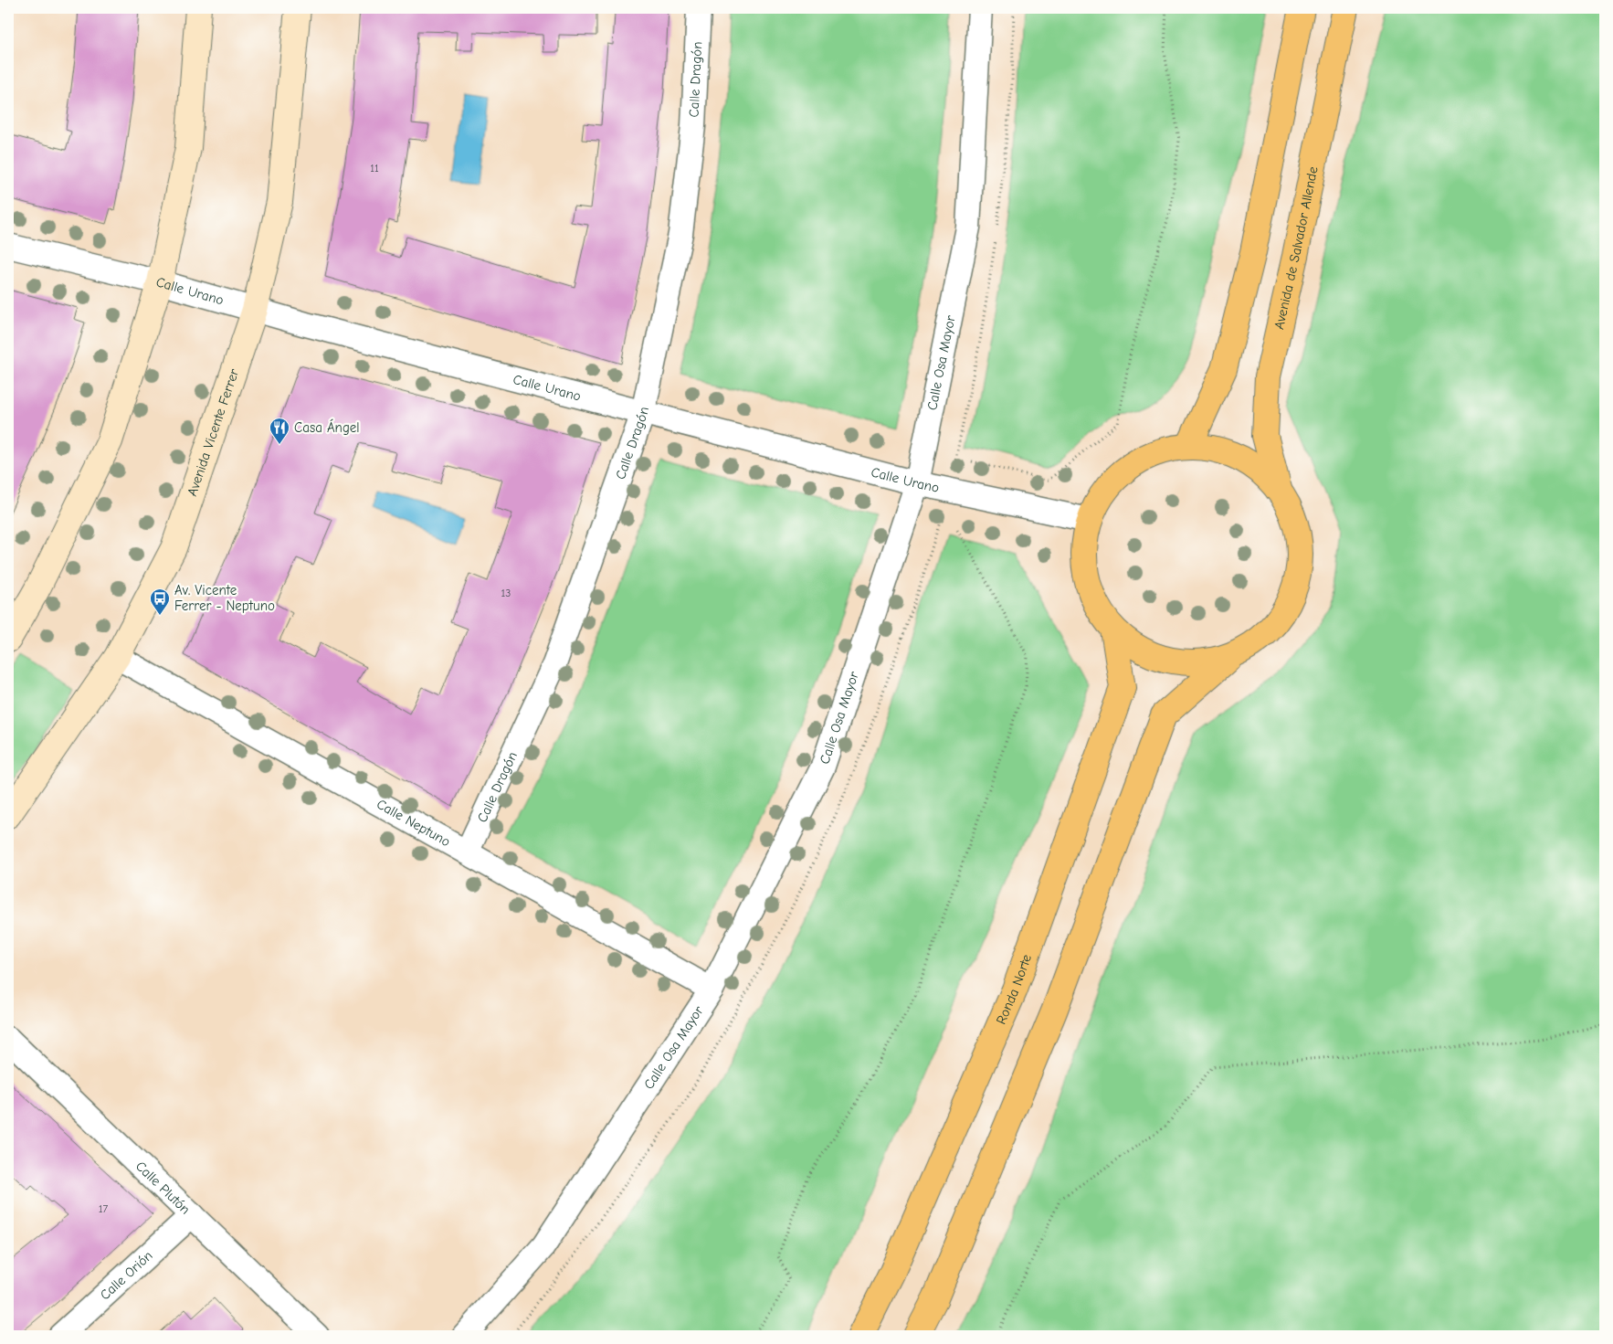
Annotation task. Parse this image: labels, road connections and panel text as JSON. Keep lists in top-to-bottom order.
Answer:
{
  "streets": {
    "main road": ["Avenida de Salvador Allende", "Avenida Vicente Ferrer", "Ronda Norte"],
    "street": [
      "Calle Dragón",
      "Calle Urano",
      "Calle Osa Mayor",
      "Calle Neptuno",
      "Calle Plutón",
      "Calle Orión"
    ]
  },
  "crossings": [
    ["Calle Dragón", "Calle Urano"],
    ["Calle Dragón", "Calle Neptuno"],
    ["Calle Urano", "Calle Osa Mayor"],
    ["Calle Urano", "Avenida Vicente Ferrer"],
    ["Calle Osa Mayor", "Calle Neptuno"],
    ["Avenida Vicente Ferrer", "Calle Neptuno"],
    ["Calle Plutón", "Calle Orión"]
  ],
  "places": {
    "restaurant": ["Casa Ángel"],
    "bus stop": ["Av. Vicente Ferrer - Neptuno"]
  },
  "house_numbers": ["11", "13", "17"]
}
